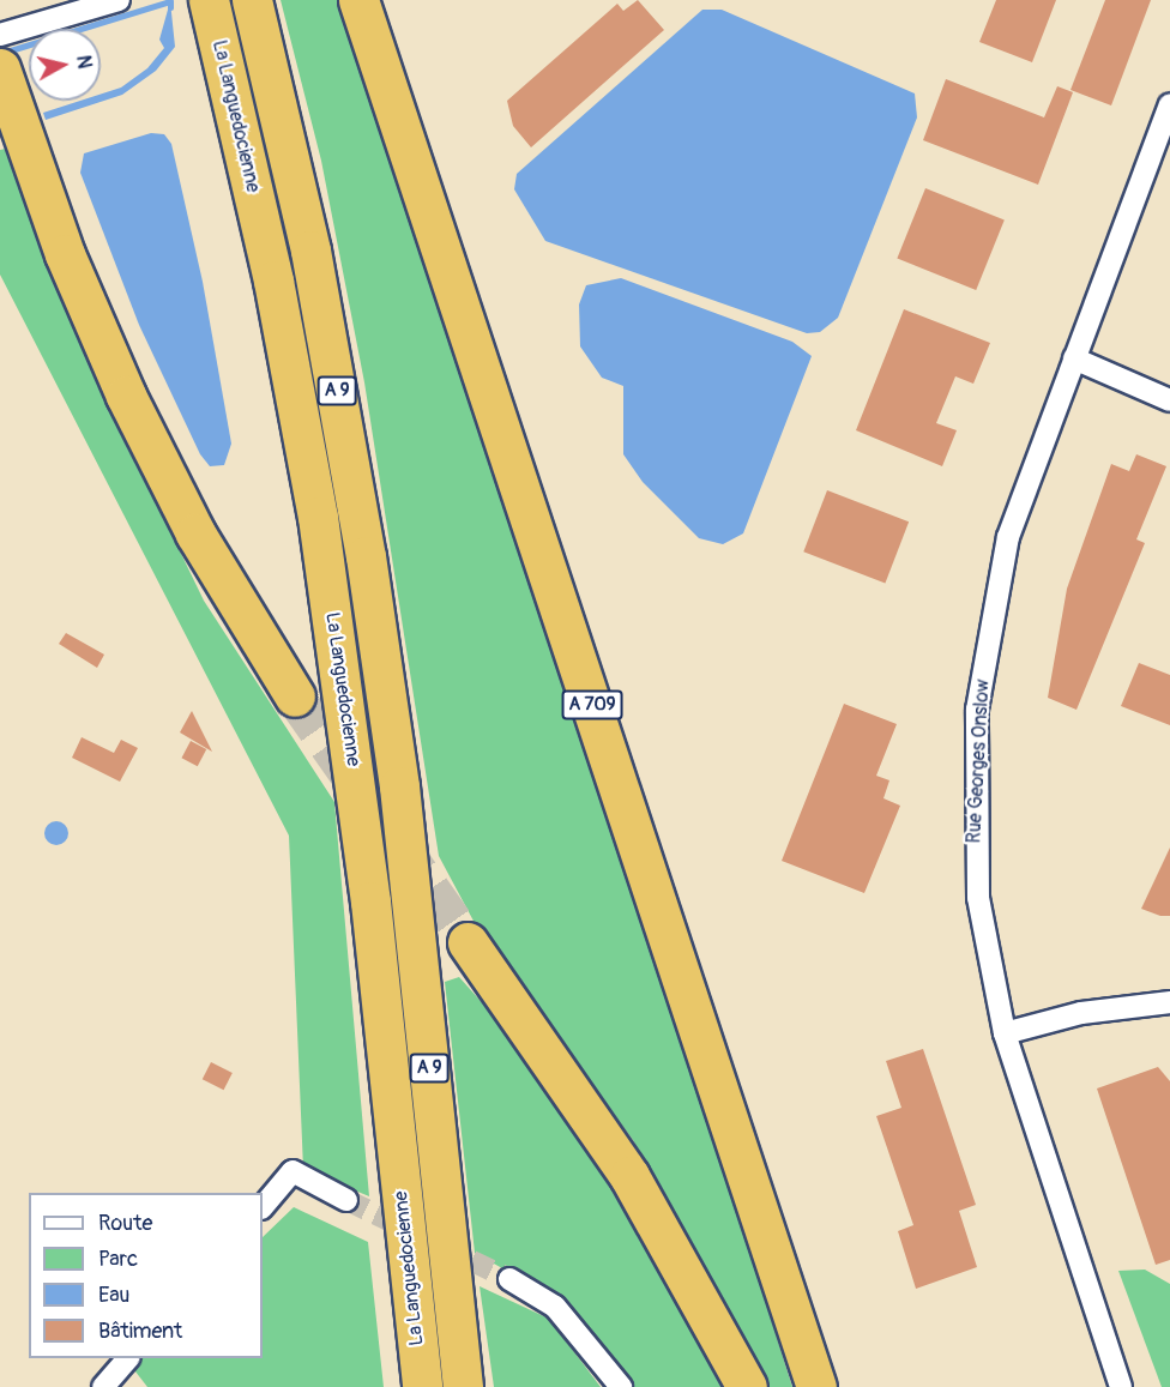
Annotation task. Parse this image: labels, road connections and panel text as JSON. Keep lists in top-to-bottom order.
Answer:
{
  "streets": {
    "highway": ["La Languedocienne", "A 9", "A 709"],
    "street": ["Rue Georges Onslow"]
  },
  "legend": [
    "Route",
    "Parc",
    "Eau",
    "Bâtiment"
  ],
  "north": "right"
}
